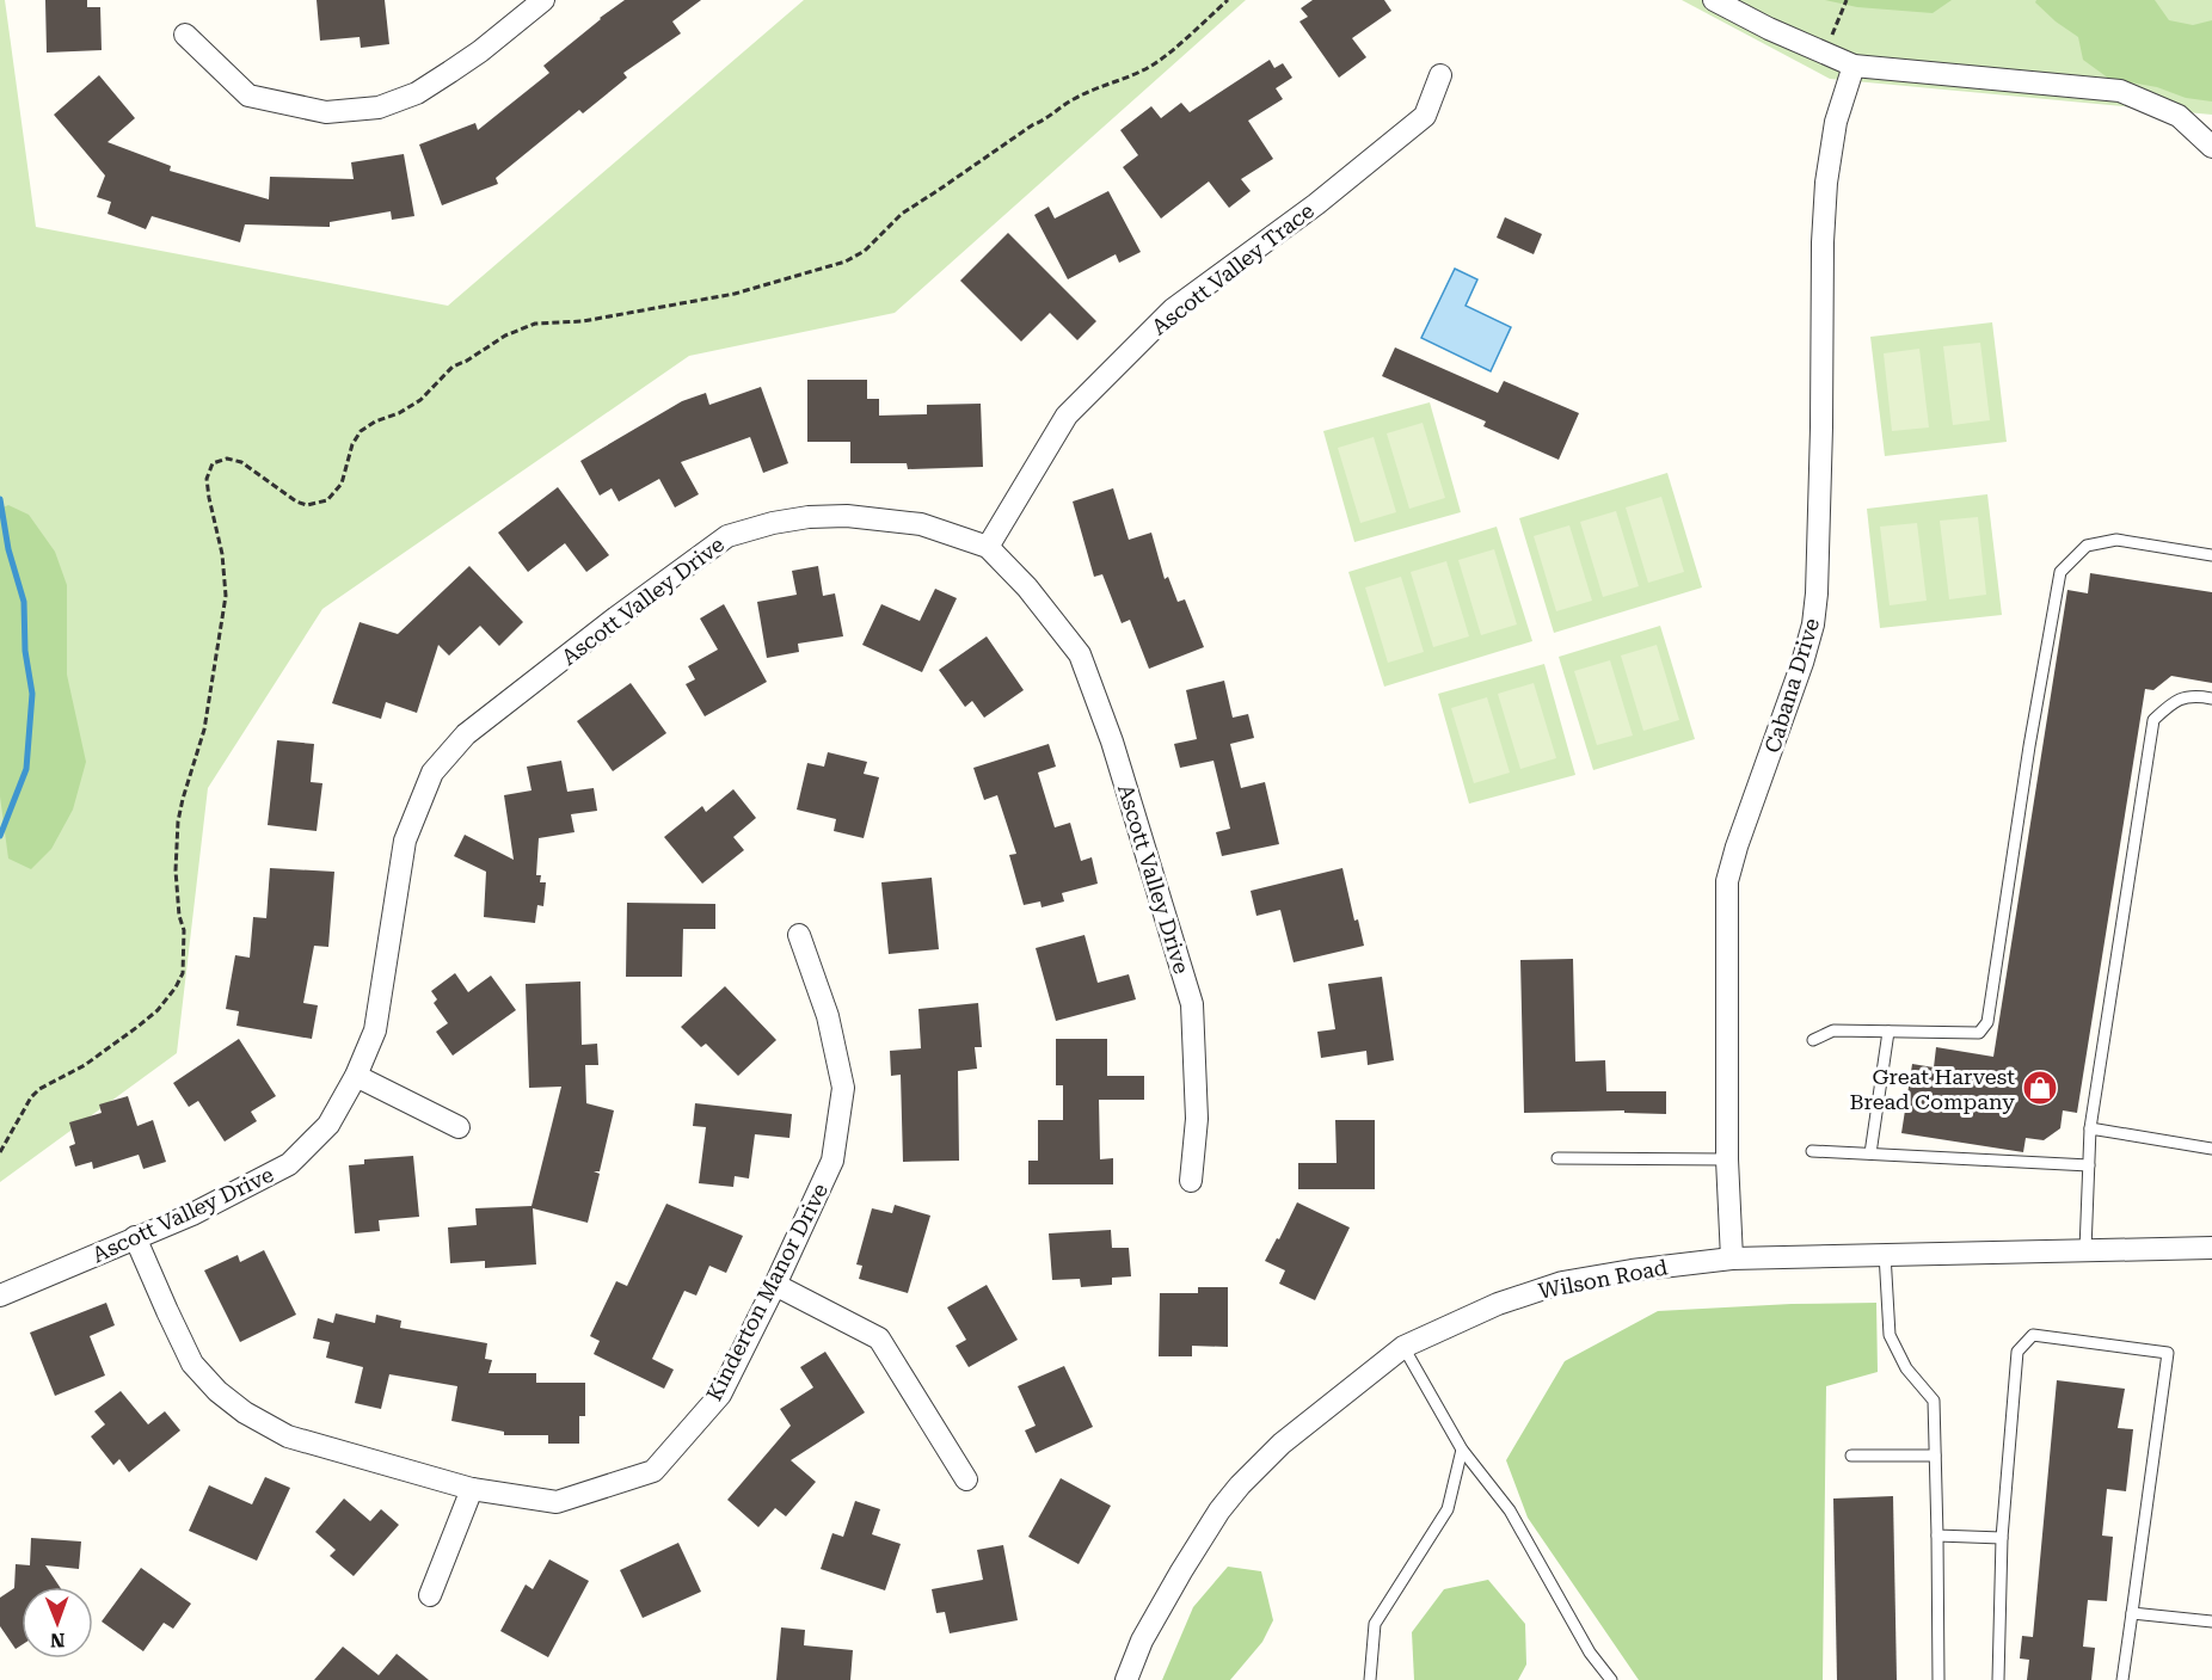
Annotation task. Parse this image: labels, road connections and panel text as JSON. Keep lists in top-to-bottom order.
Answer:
{
  "streets": {
    "street": [
      "Ascott Valley Trace",
      "Ascott Valley Drive",
      "Cabana Drive",
      "Wilson Road",
      "Kinderton Manor Drive"
    ]
  },
  "crossings": [
    ["Ascott Valley Trace", "Ascott Valley Drive"],
    ["Ascott Valley Drive", "Kinderton Manor Drive"],
    ["Cabana Drive", "Wilson Road"]
  ],
  "places": {
    "shop": ["Great Harvest Bread Company"]
  },
  "north": "bottom"
}
